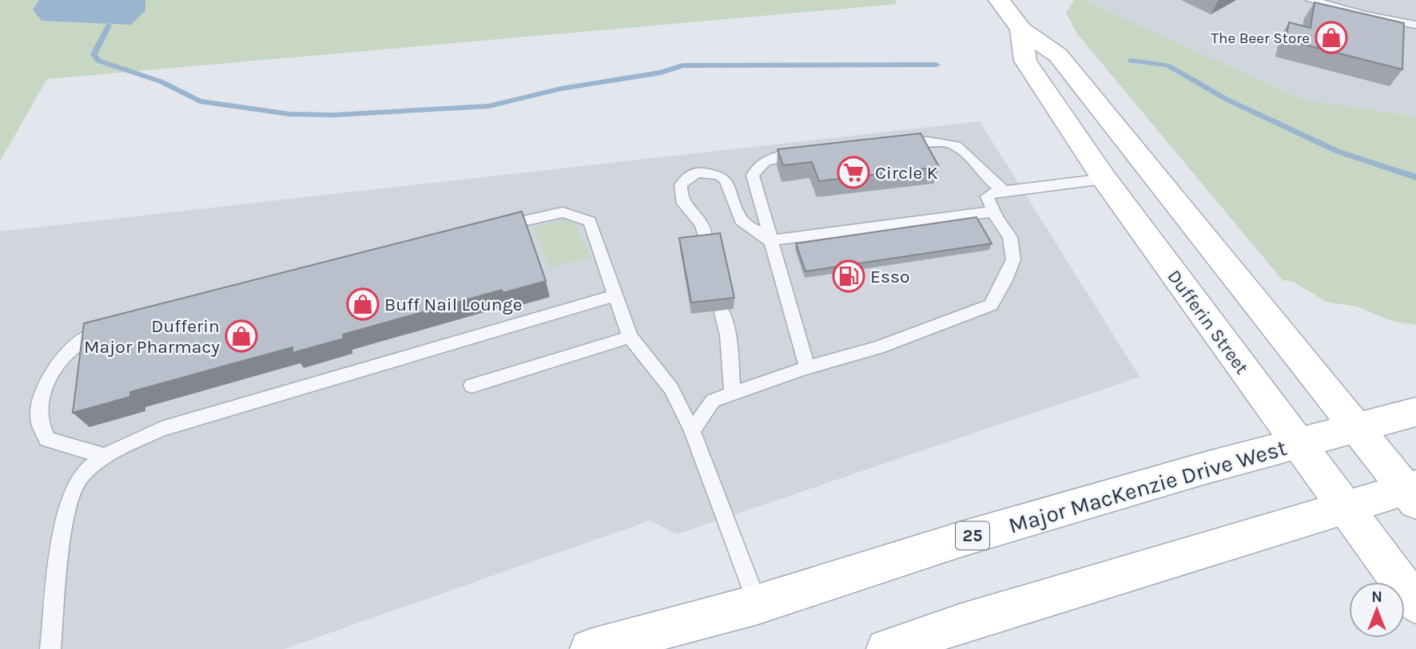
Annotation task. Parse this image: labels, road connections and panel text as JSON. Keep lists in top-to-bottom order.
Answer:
{
  "streets": {
    "main road": ["Dufferin Street", "Major MacKenzie Drive West", "25"]
  },
  "crossings": [
    ["Dufferin Street", "Major MacKenzie Drive West"]
  ],
  "places": {
    "shop": ["The Beer Store", "Buff Nail Lounge", "Dufferin Major Pharmacy"],
    "supermarket": ["Circle K"],
    "fuel station": ["Esso"]
  },
  "north": "top"
}
